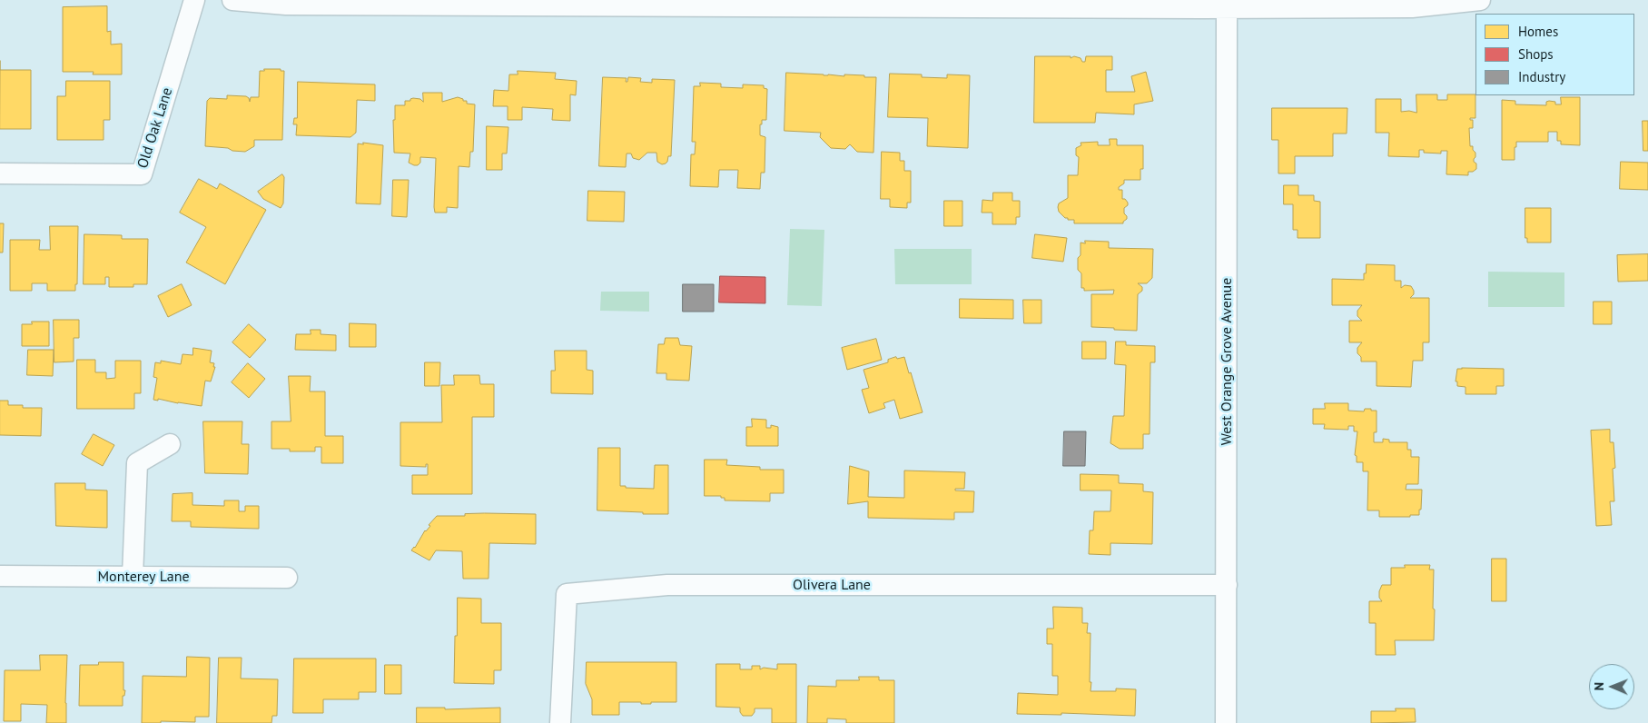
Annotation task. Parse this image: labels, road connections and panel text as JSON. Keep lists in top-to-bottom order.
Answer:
{
  "streets": {
    "street": [
      "Old Oak Lane",
      "West Orange Grove Avenue",
      "Monterey Lane",
      "Olivera Lane"
    ]
  },
  "crossings": [
    ["West Orange Grove Avenue", "Olivera Lane"]
  ],
  "legend": ["Homes", "Shops", "Industry"],
  "north": "left"
}
